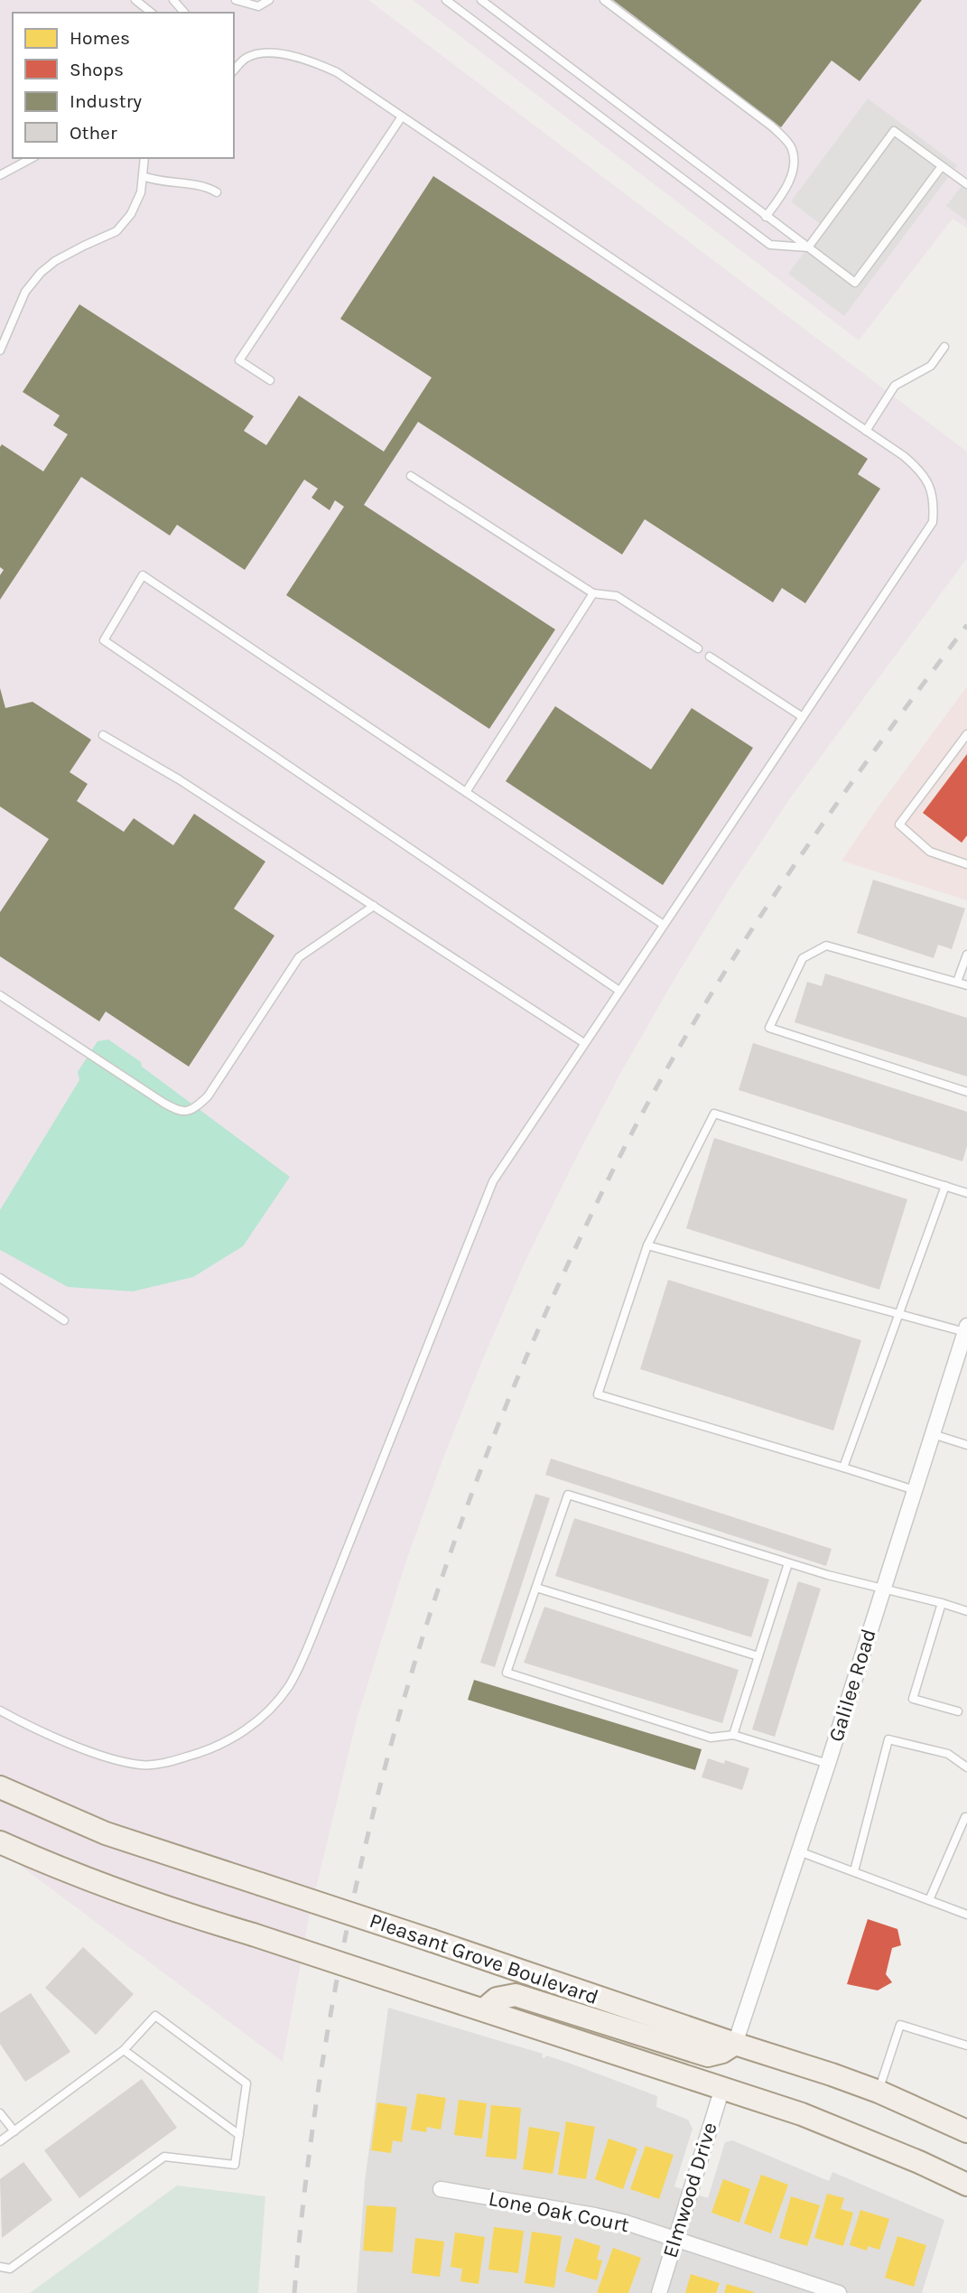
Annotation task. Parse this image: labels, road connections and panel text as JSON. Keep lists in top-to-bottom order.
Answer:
{
  "streets": {
    "main road": ["Pleasant Grove Boulevard"],
    "street": ["Galilee Road", "Elmwood Drive", "Lone Oak Court"]
  },
  "crossings": [
    ["Galilee Road", "Pleasant Grove Boulevard"],
    ["Elmwood Drive", "Lone Oak Court"]
  ],
  "legend": [
    "Homes",
    "Shops",
    "Industry",
    "Other"
  ]
}
